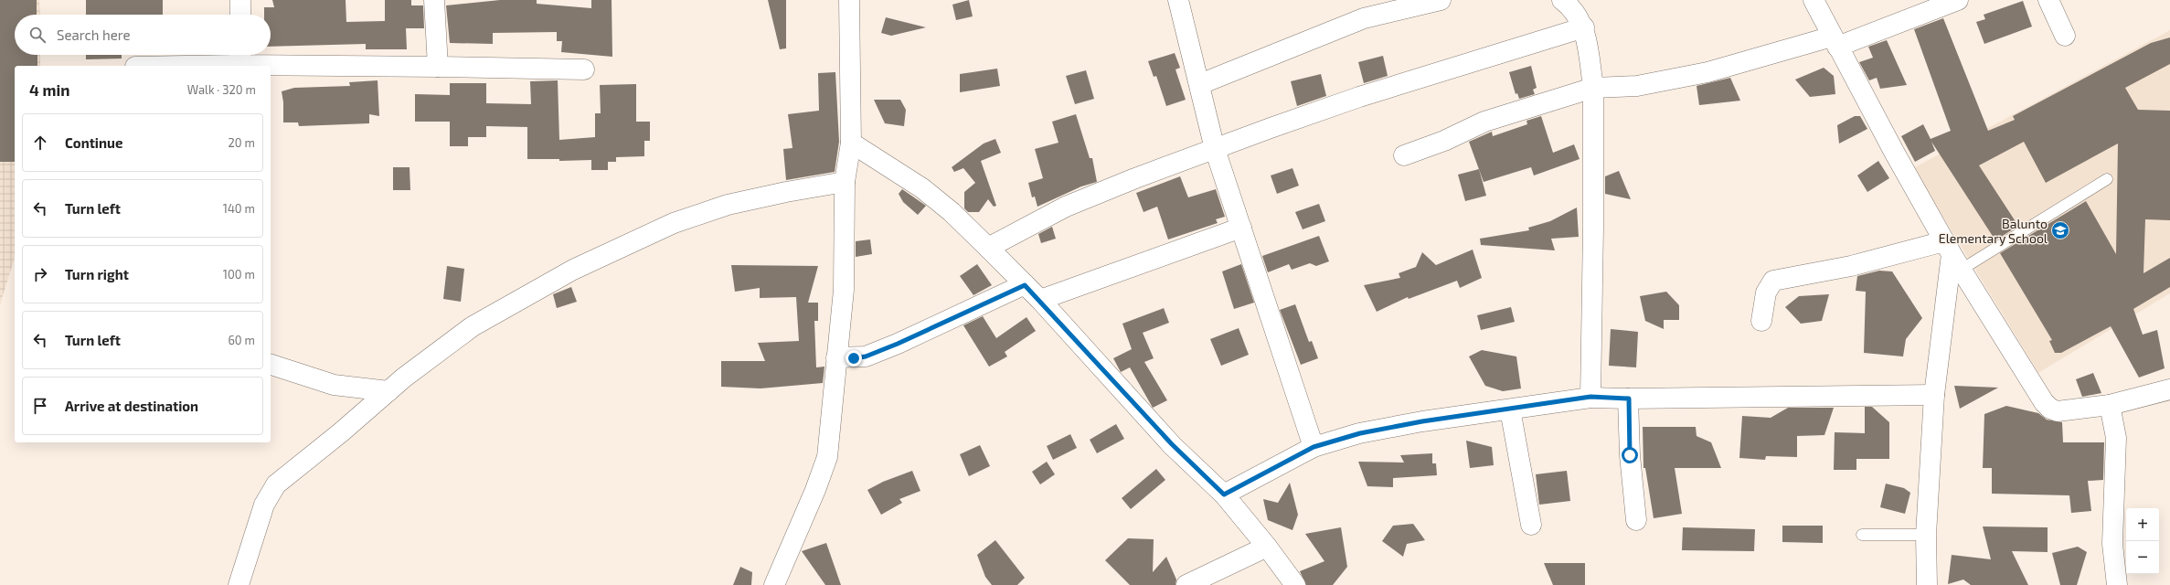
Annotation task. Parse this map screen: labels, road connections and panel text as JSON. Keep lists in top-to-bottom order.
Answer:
{
  "places": {
    "school or university": ["Balunto Elementary School"]
  },
  "page": {
    "search": "Search here",
    "heading": ["4 min", "Walk · 320 m"],
    "list": [
      ["Continue", "20 m"],
      ["Turn left", "140 m"],
      ["Turn right", "100 m"],
      ["Turn left", "60 m"],
      "Arrive at destination"
    ],
    "map_buttons": ["+", "−"]
  }
}
